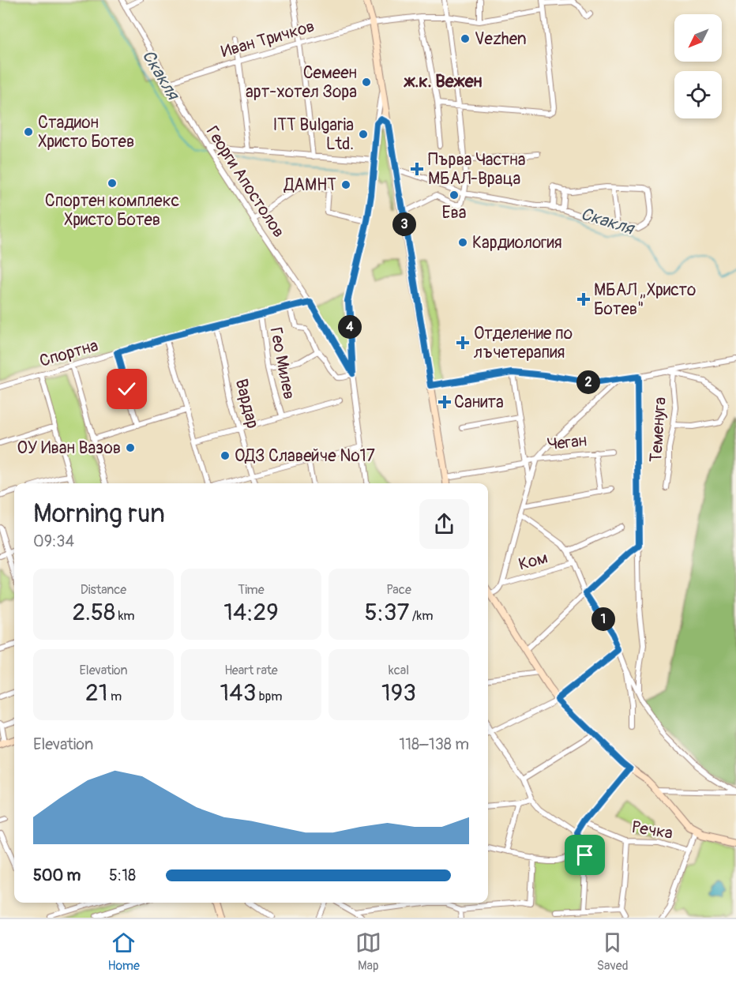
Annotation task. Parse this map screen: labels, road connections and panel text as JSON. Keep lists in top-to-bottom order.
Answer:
{
  "streets": {
    "street": [
      "Иван Тричков",
      "Георги Апостолов",
      "Спортна",
      "Гео Милев",
      "Вардар",
      "Теменуга",
      "Чеган",
      "Ком",
      "Речка"
    ]
  },
  "crossings": [
    ["Иван Тричков", "Георги Апостолов"],
    ["Георги Апостолов", "Спортна"],
    ["Спортна", "Гео Милев"],
    ["Спортна", "Вардар"]
  ],
  "districts": ["ж.к. Вежен"],
  "water": ["Скакля"],
  "places": {
    "other": [
      "Vezhen",
      "Семеен арт-хотел Зора",
      "Стадион Христо Ботев",
      "ITT Bulgaria Ltd.",
      "Спортен комплекс Христо Ботев",
      "ДАМНТ",
      "Ева",
      "Кардиология",
      "ОУ Иван Вазов",
      "ОДЗ Славейче №17"
    ],
    "health": [
      "Първа Частна МБАЛ-Враца",
      "МБАЛ „Христо Ботев\"",
      "Отделение по лъчетерапия",
      "Санита"
    ]
  },
  "north": "bottom left",
  "page": {
    "pins": [
      "3",
      "4",
      "2",
      "1"
    ],
    "heading": ["Morning run", "09:34"],
    "stats": [
      ["Distance", "2.58 km"],
      ["Time", "14:29"],
      ["Pace", "5:37 /km"],
      ["Elevation", "21 m"],
      ["Heart rate", "143 bpm"],
      ["kcal", "193"]
    ],
    "chart": ["Elevation", "118–138 m"],
    "list": [
      {
        "name": "500 m",
        "note": "5:18"
      }
    ],
    "tabs": ["Home", "Map", "Saved"]
  }
}
